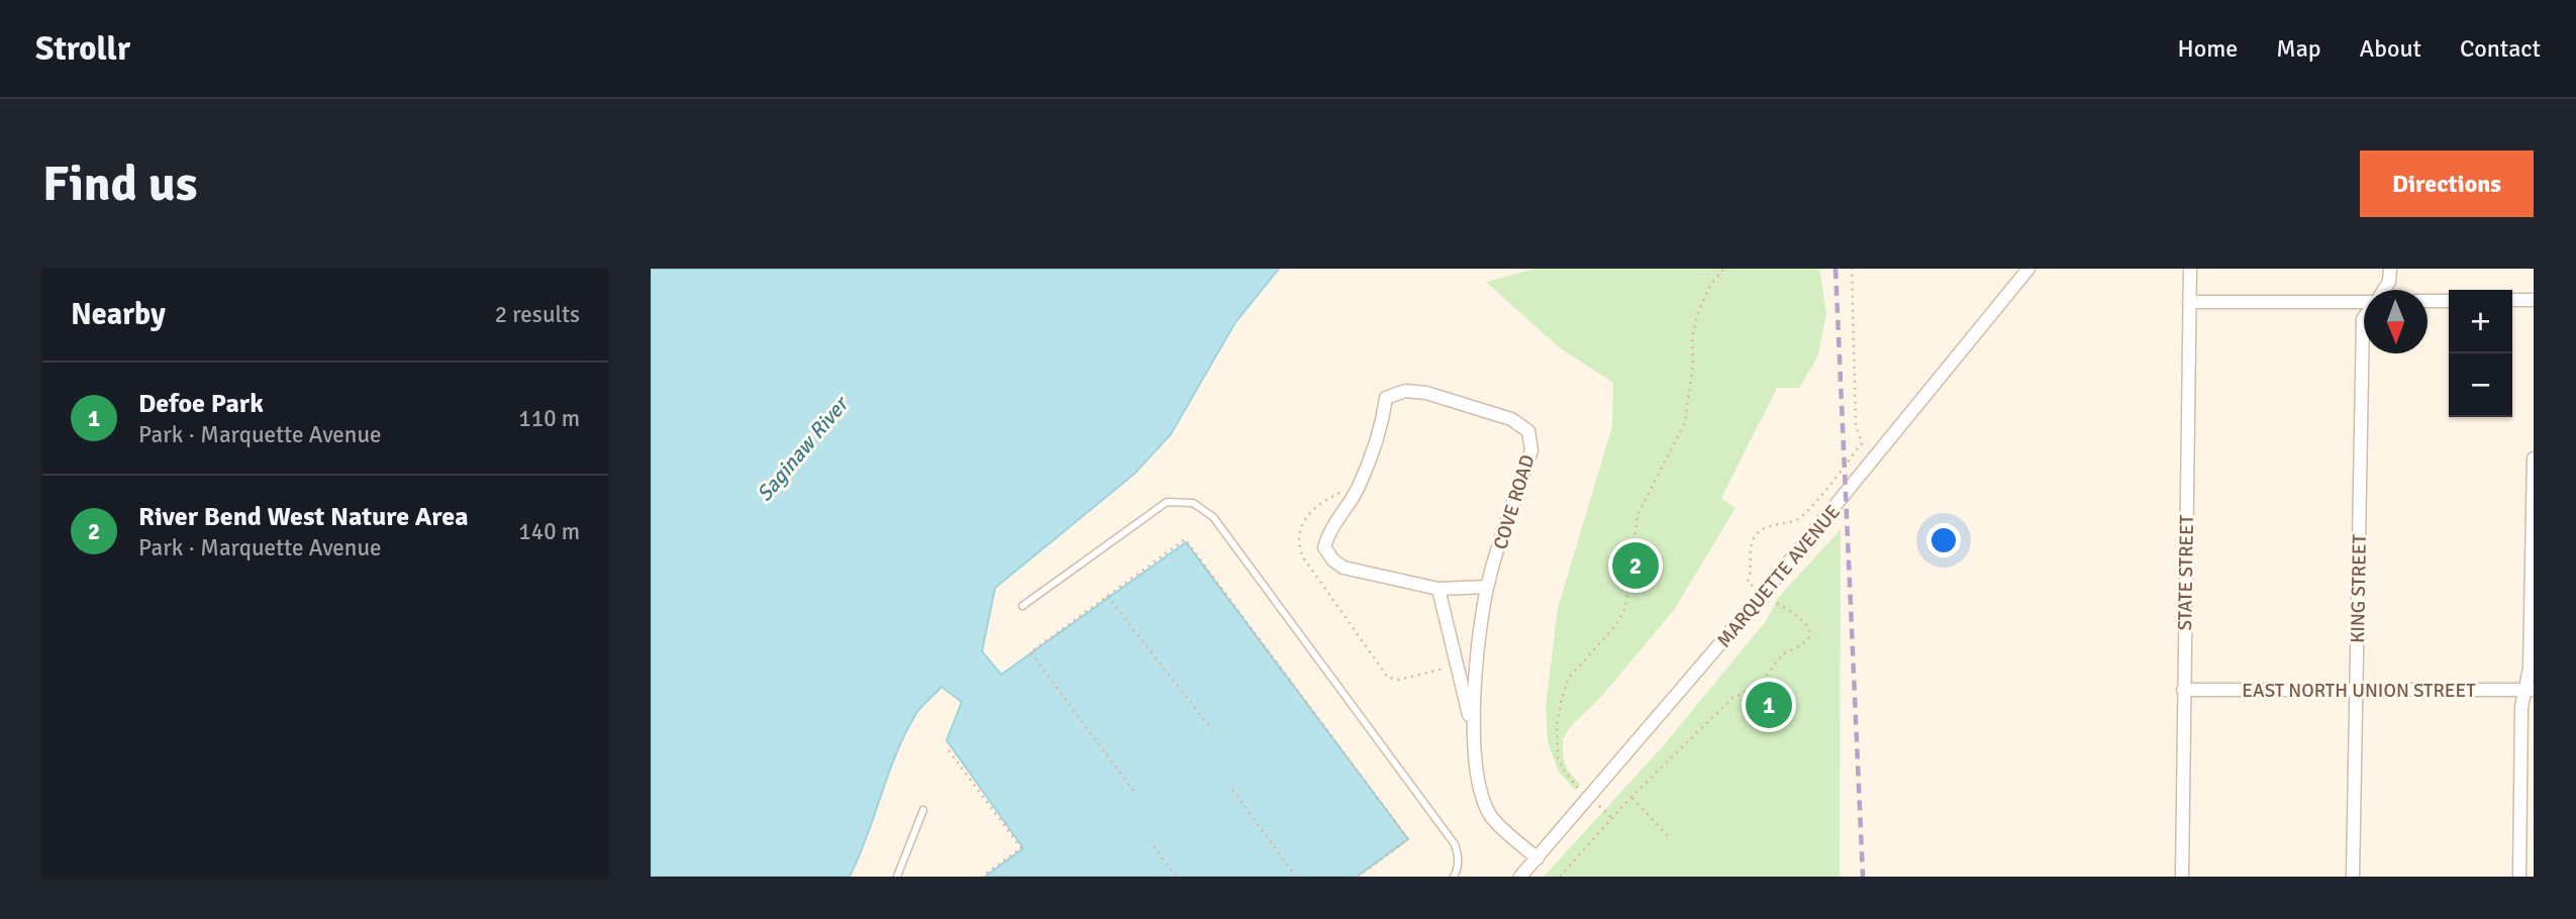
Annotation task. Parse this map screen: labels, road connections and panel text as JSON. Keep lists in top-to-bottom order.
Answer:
{
  "streets": {
    "street": [
      "COVE ROAD",
      "STATE STREET",
      "MARQUETTE AVENUE",
      "KING STREET",
      "EAST NORTH UNION STREET"
    ]
  },
  "crossings": [
    ["COVE ROAD", "MARQUETTE AVENUE"],
    ["STATE STREET", "EAST NORTH UNION STREET"],
    ["KING STREET", "EAST NORTH UNION STREET"]
  ],
  "water": ["Saginaw River"],
  "north": "bottom",
  "page": {
    "header": "Strollr",
    "nav": [
      "Home",
      "Map",
      "About",
      "Contact"
    ],
    "buttons": "Directions",
    "title": "Find us",
    "heading": ["Nearby", "2 results"],
    "map_buttons": ["+", "−"],
    "list": [
      {
        "mark": "1",
        "name": "Defoe Park",
        "note": "Park · Marquette Avenue",
        "value": "110 m"
      },
      {
        "mark": "2",
        "name": "River Bend West Nature Area",
        "note": "Park · Marquette Avenue",
        "value": "140 m"
      }
    ],
    "pins": ["2", "1"]
  }
}
